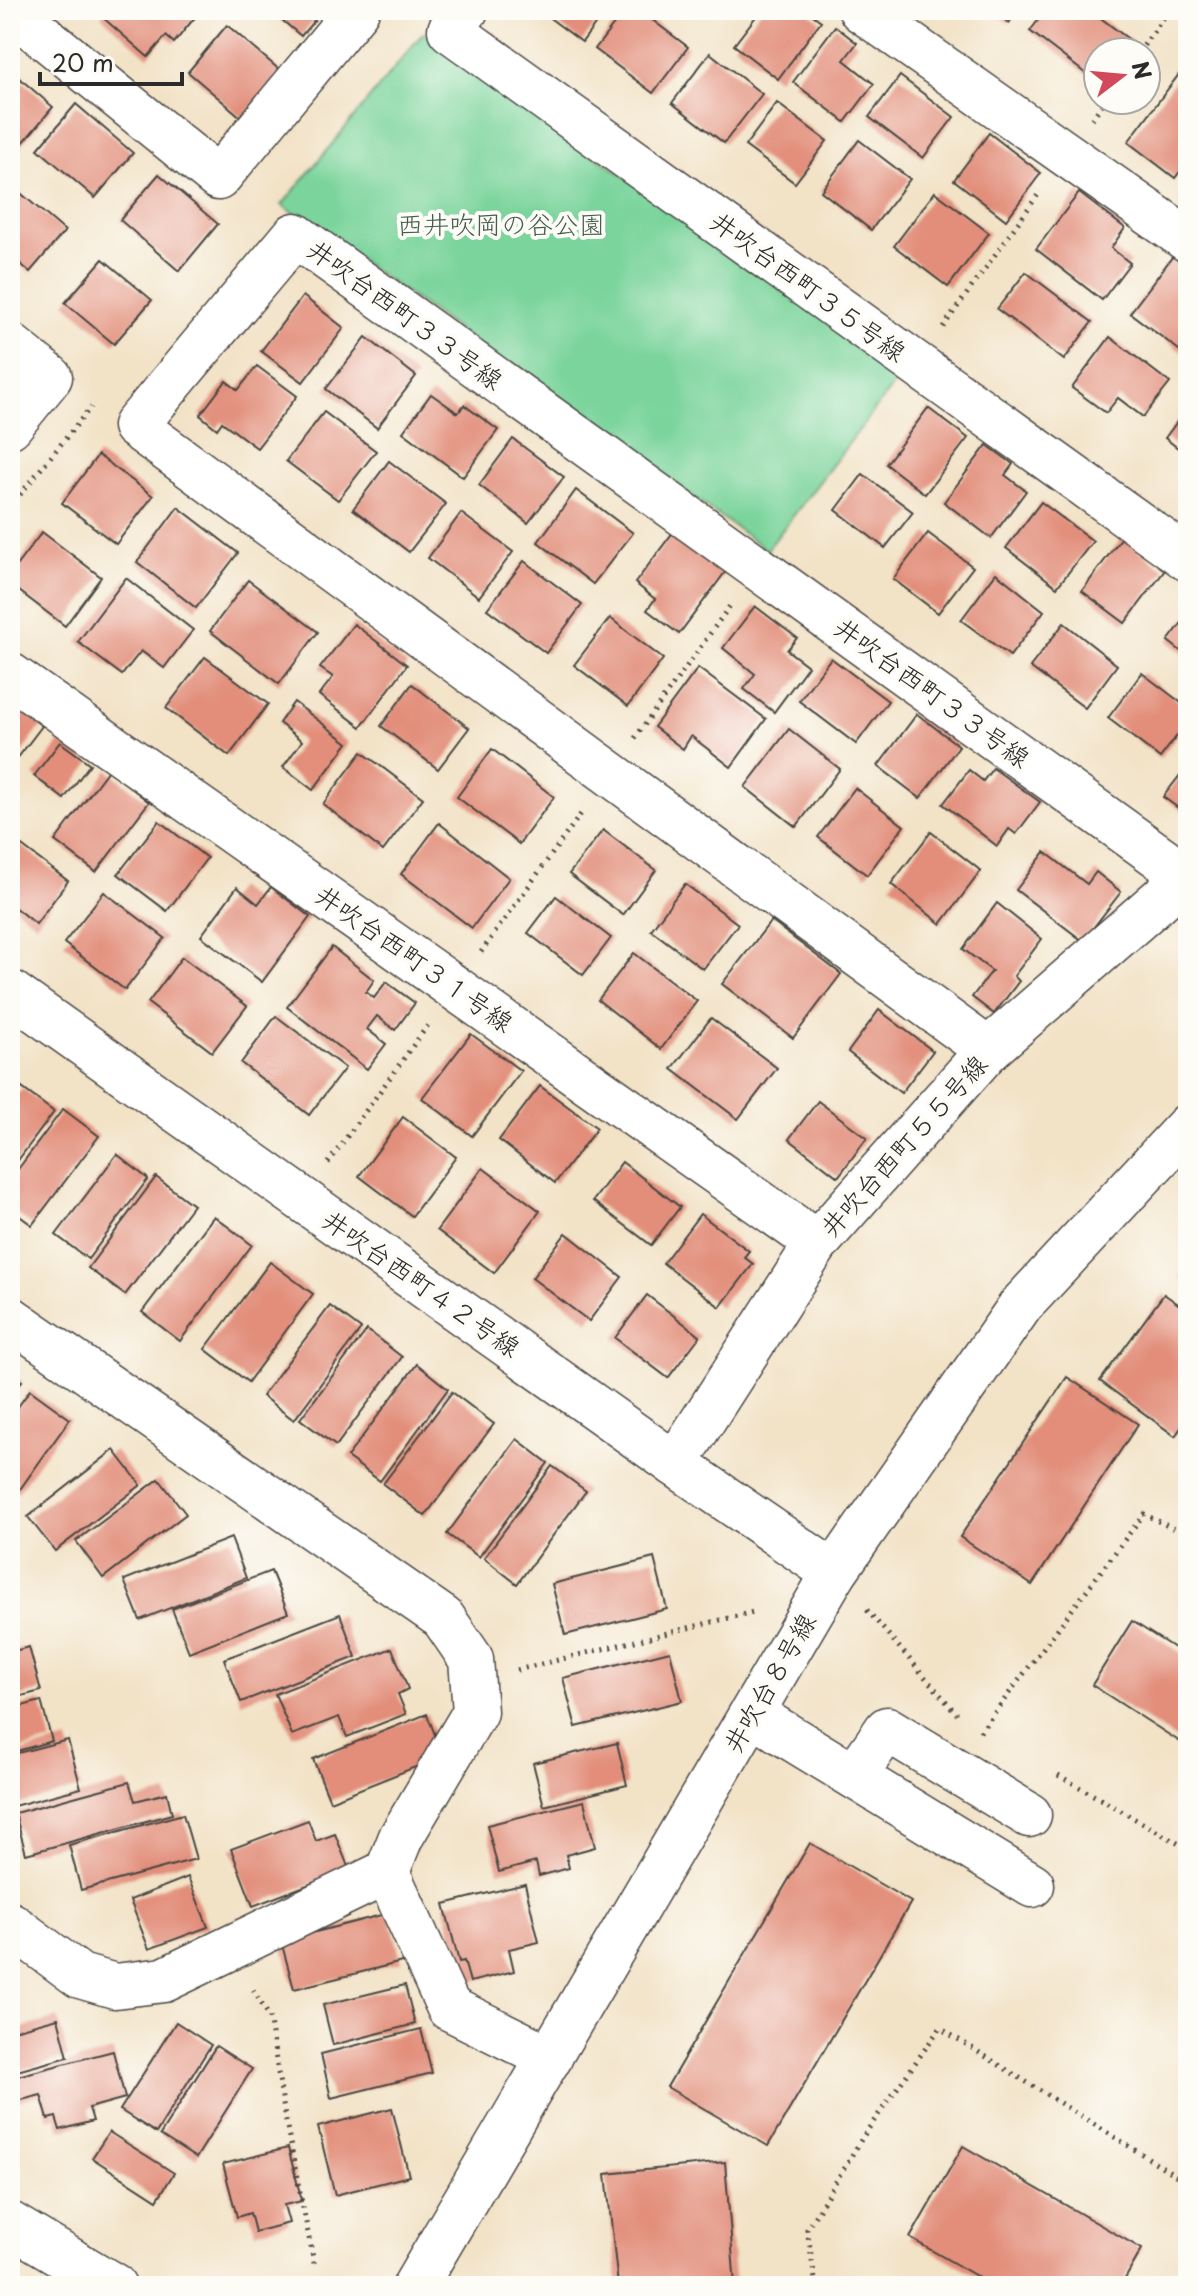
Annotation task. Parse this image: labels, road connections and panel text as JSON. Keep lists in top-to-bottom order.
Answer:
{
  "streets": {
    "street": [
      "井吹台西町３５号線",
      "井吹台西町３３号線",
      "井吹台西町３１号線",
      "井吹台西町５５号線",
      "井吹台西町４２号線",
      "井吹台８号線"
    ]
  },
  "crossings": [
    ["井吹台西町３３号線", "井吹台西町５５号線"],
    ["井吹台西町３１号線", "井吹台西町５５号線"],
    ["井吹台西町５５号線", "井吹台西町４２号線"],
    ["井吹台西町４２号線", "井吹台８号線"]
  ],
  "parks": ["西井吹岡の谷公園"],
  "scale_bar": "20 m",
  "north": "right"
}
